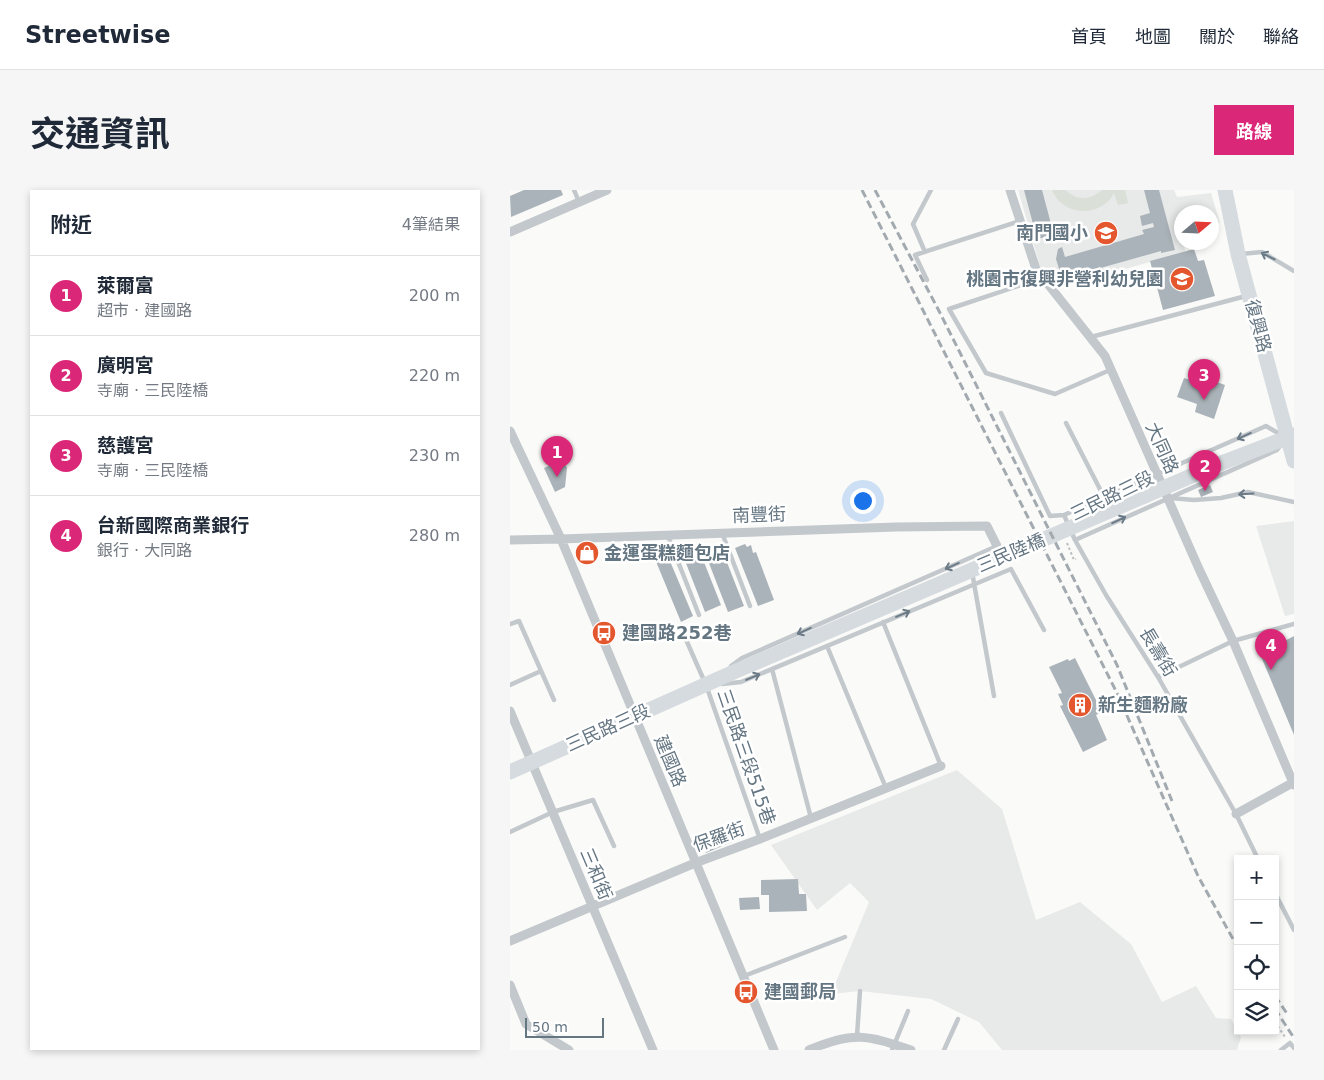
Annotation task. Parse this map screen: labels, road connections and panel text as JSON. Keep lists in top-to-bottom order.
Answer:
{
  "streets": {
    "main road": ["復興路", "三民路三段", "三民陸橋"],
    "street": [
      "大同路",
      "南豐街",
      "建國路",
      "保羅街",
      "三和街"
    ],
    "lane": ["長壽街", "三民路三段515巷"]
  },
  "crossings": [
    ["復興路", "三民路三段"],
    ["復興路", "三民陸橋"],
    ["大同路", "三民路三段"],
    ["三民路三段", "南豐街"],
    ["三民路三段", "三民陸橋"],
    ["三民路三段", "長壽街"],
    ["三民路三段", "三民路三段515巷"],
    ["三民路三段", "建國路"],
    ["三民路三段", "三和街"],
    ["南豐街", "建國路"],
    ["三民路三段515巷", "保羅街"],
    ["建國路", "保羅街"],
    ["保羅街", "三和街"]
  ],
  "places": {
    "school or university": ["南門國小", "桃園市復興非營利幼兒園"],
    "shop": ["金運蛋糕麵包店"],
    "bus stop": ["建國路252巷", "建國郵局"],
    "building": ["新生麵粉廠"]
  },
  "scale_bar": "50 m",
  "north": "right",
  "page": {
    "header": "Streetwise",
    "nav": [
      "首頁",
      "地圖",
      "關於",
      "聯絡"
    ],
    "title": "交通資訊",
    "buttons": "路線",
    "heading": ["附近", "4筆結果"],
    "list": [
      {
        "mark": "1",
        "name": "萊爾富",
        "note": "超市 · 建國路",
        "value": "200 m"
      },
      {
        "mark": "2",
        "name": "廣明宮",
        "note": "寺廟 · 三民陸橋",
        "value": "220 m"
      },
      {
        "mark": "3",
        "name": "慈護宮",
        "note": "寺廟 · 三民陸橋",
        "value": "230 m"
      },
      {
        "mark": "4",
        "name": "台新國際商業銀行",
        "note": "銀行 · 大同路",
        "value": "280 m"
      }
    ],
    "pins": [
      "3",
      "1",
      "2",
      "4"
    ],
    "map_buttons": ["+", "−"],
    "scale": "50 m"
  }
}
